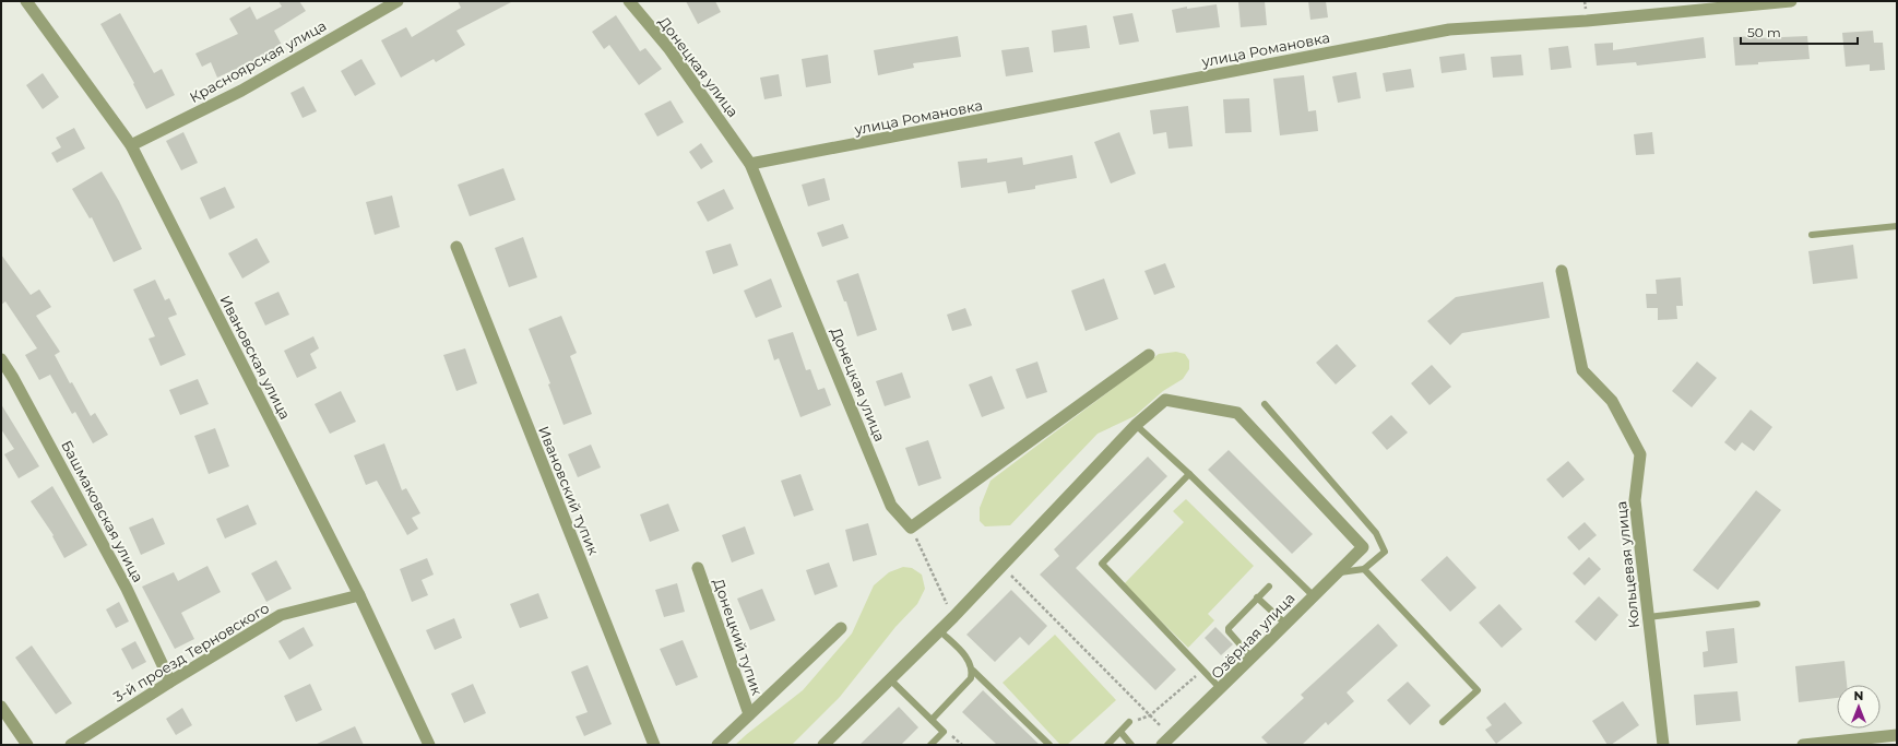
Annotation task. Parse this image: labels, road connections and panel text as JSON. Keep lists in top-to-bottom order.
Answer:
{
  "streets": {
    "street": [
      "улица Романовка",
      "Красноярская улица",
      "Донецкая улица",
      "Ивановская улица",
      "Ивановский тупик",
      "Башмаковская улица",
      "Кольцевая улица",
      "Озёрная улица",
      "Донецкий тупик",
      "3-й проезд Терновского"
    ]
  },
  "crossings": [
    ["улица Романовка", "Донецкая улица"],
    ["Красноярская улица", "Ивановская улица"],
    ["Ивановская улица", "3-й проезд Терновского"],
    ["Башмаковская улица", "3-й проезд Терновского"]
  ],
  "scale_bar": "50 m",
  "north": "top"
}
